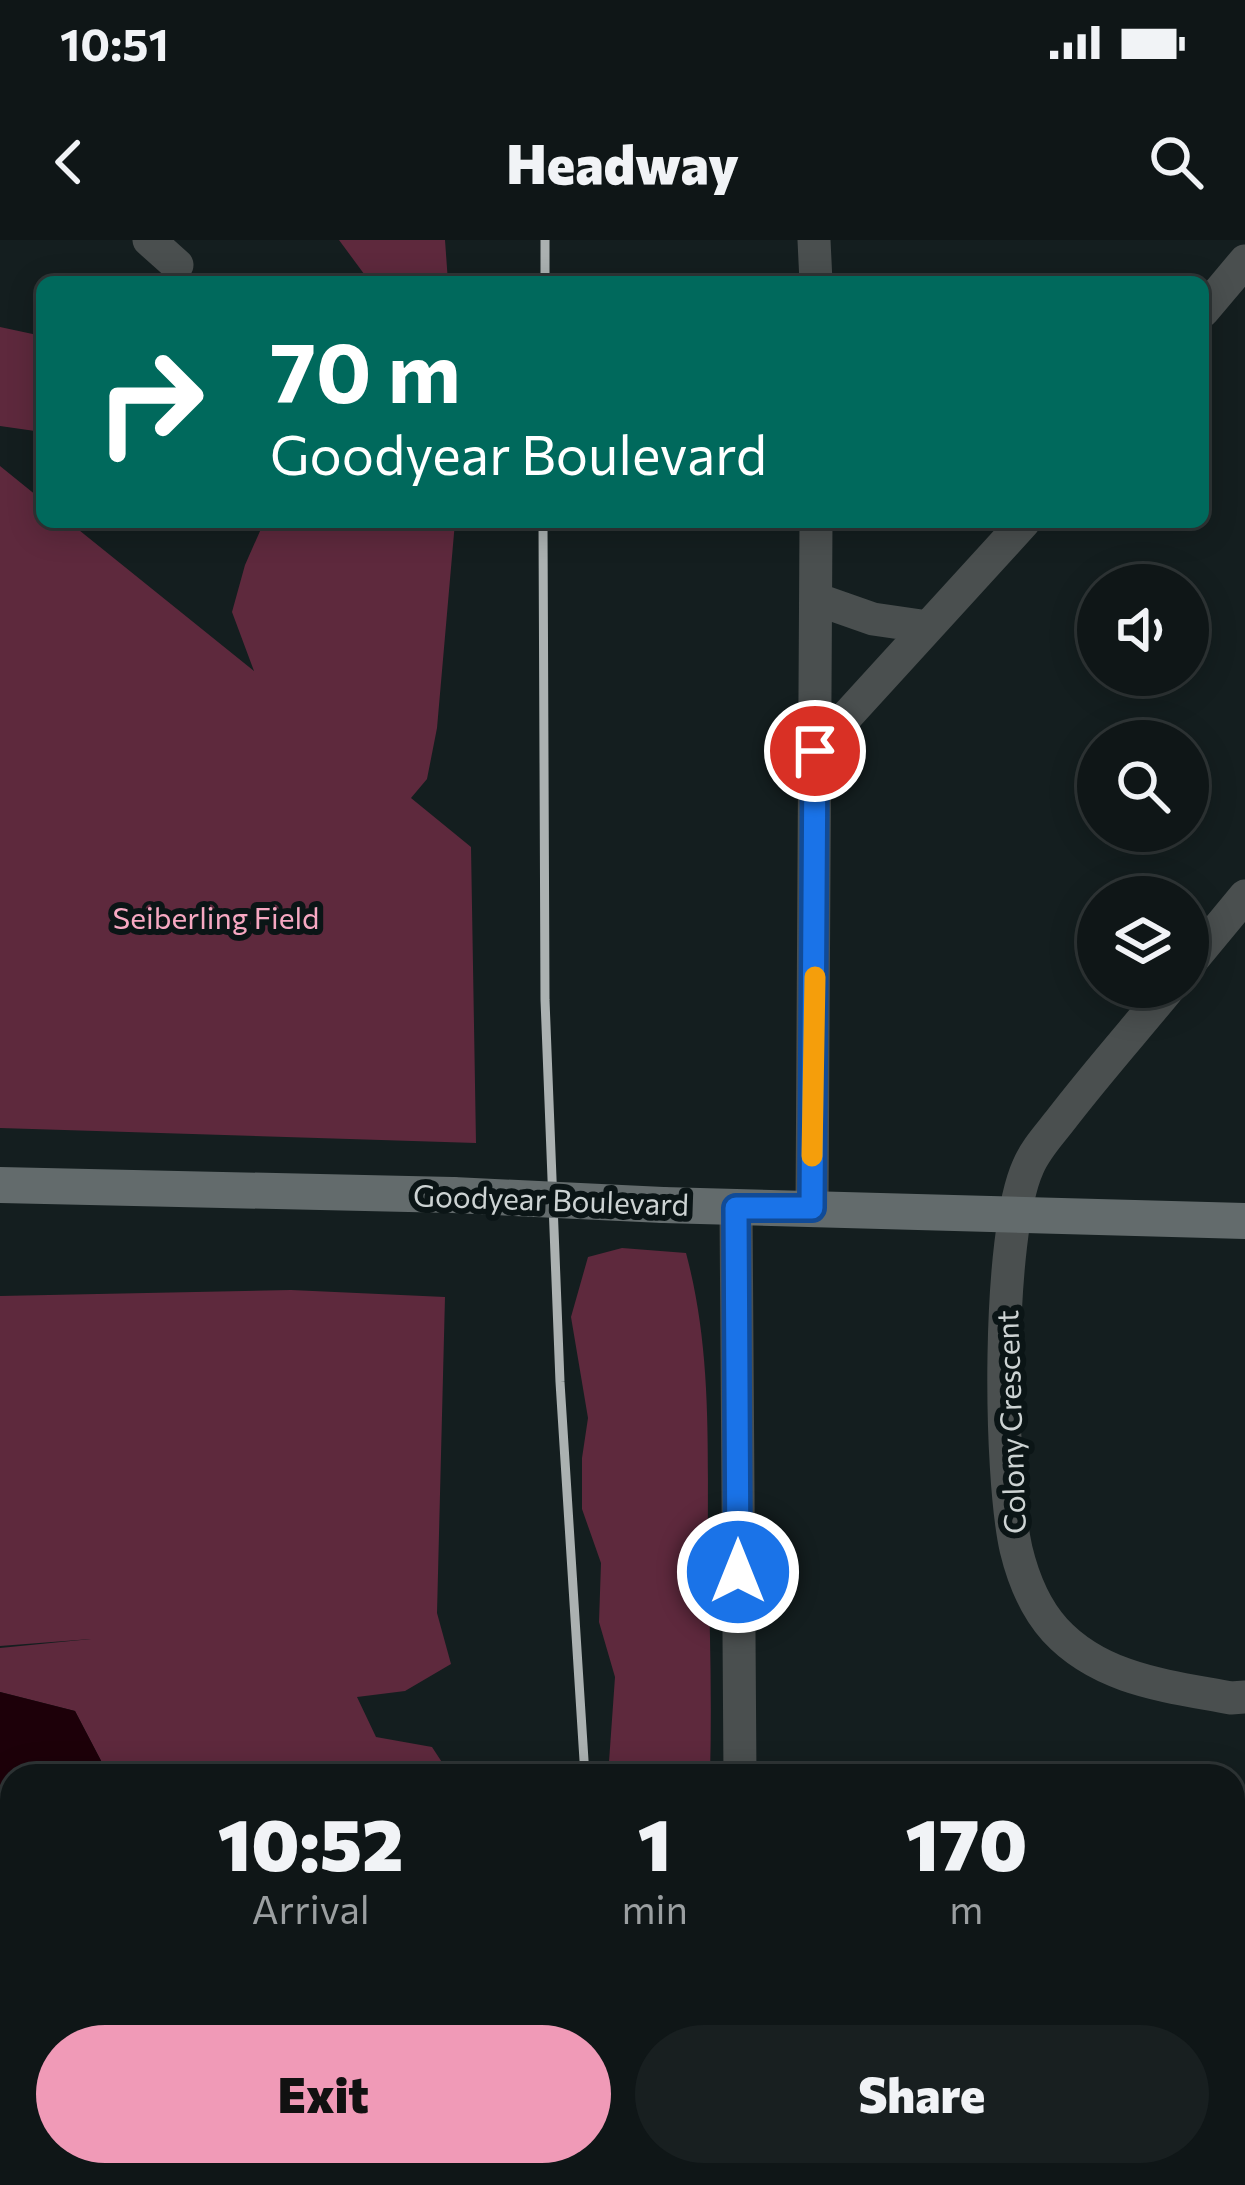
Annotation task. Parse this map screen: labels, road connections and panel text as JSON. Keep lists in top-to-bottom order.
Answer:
{
  "streets": {
    "street": ["Goodyear Boulevard", "Colony Crescent"]
  },
  "crossings": [
    ["Goodyear Boulevard", "Colony Crescent"]
  ],
  "parks": ["Seiberling Field"],
  "page": {
    "status": "10:51",
    "header": "Headway",
    "turn": ["70 m", "Goodyear Boulevard"],
    "eta": [
      "10:52",
      "Arrival",
      "1",
      "min",
      "170",
      "m"
    ],
    "buttons": ["Exit", "Share"]
  }
}
